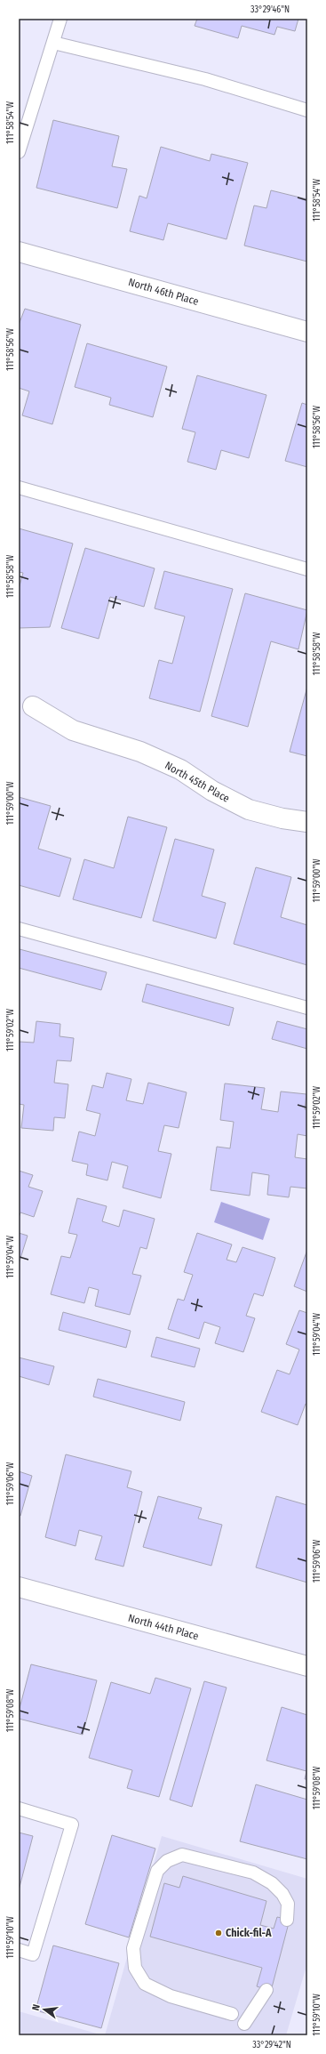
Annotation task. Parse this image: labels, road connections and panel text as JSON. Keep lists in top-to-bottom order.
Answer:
{
  "streets": {
    "street": ["North 46th Place", "North 45th Place", "North 44th Place"]
  },
  "places": ["Chick-fil-A"],
  "north": "left",
  "coordinates": [
    "33°29'46\"N",
    "111°58'54\"W",
    "111°58'56\"W",
    "111°58'58\"W",
    "111°59'00\"W",
    "111°59'02\"W",
    "111°59'04\"W",
    "111°59'06\"W",
    "111°59'08\"W",
    "111°59'10\"W",
    "33°29'42\"N"
  ]
}
